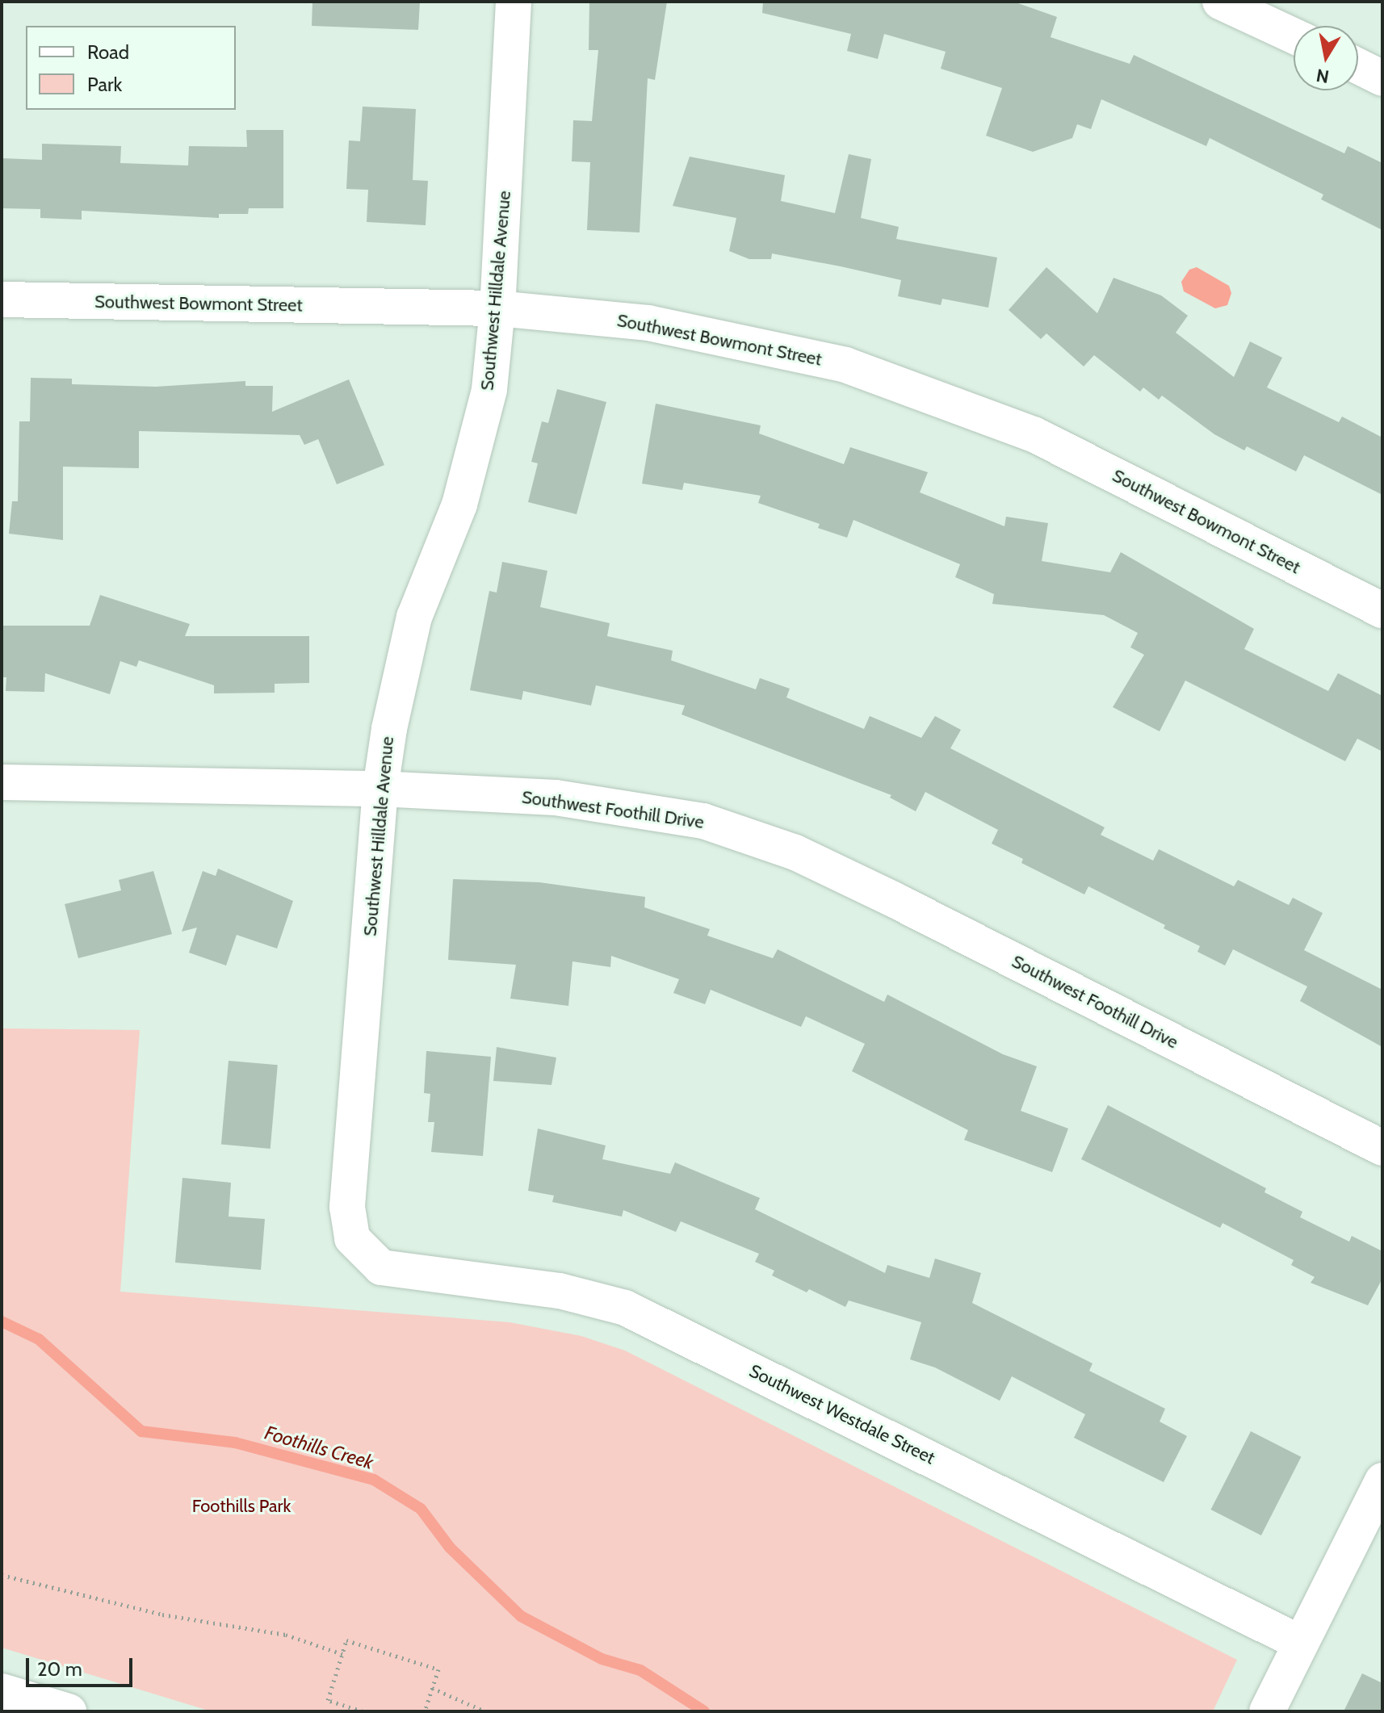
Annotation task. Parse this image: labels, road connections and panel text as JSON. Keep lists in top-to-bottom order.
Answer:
{
  "streets": {
    "street": [
      "Southwest Hilldale Avenue",
      "Southwest Bowmont Street",
      "Southwest Foothill Drive",
      "Southwest Westdale Street"
    ]
  },
  "crossings": [
    ["Southwest Hilldale Avenue", "Southwest Bowmont Street"],
    ["Southwest Hilldale Avenue", "Southwest Foothill Drive"],
    ["Southwest Hilldale Avenue", "Southwest Westdale Street"]
  ],
  "water": ["Foothills Creek"],
  "parks": ["Foothills Park"],
  "legend": ["Road", "Park"],
  "scale_bar": "20 m",
  "north": "bottom"
}
